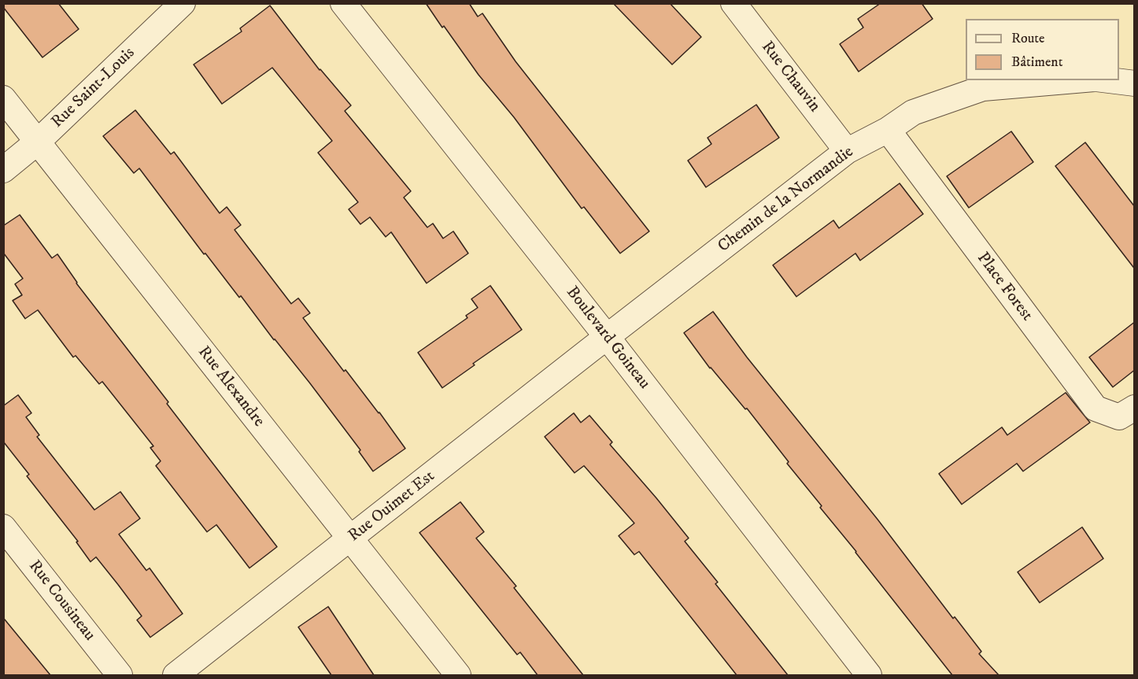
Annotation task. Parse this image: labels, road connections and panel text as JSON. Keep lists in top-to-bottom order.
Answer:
{
  "streets": {
    "street": [
      "Rue Chauvin",
      "Rue Saint-Louis",
      "Chemin de la Normandie",
      "Place Forest",
      "Boulevard Goineau",
      "Rue Alexandre",
      "Rue Ouimet Est",
      "Rue Cousineau"
    ]
  },
  "crossings": [
    ["Rue Chauvin", "Chemin de la Normandie"],
    ["Rue Saint-Louis", "Rue Alexandre"],
    ["Chemin de la Normandie", "Place Forest"],
    ["Chemin de la Normandie", "Boulevard Goineau"],
    ["Chemin de la Normandie", "Rue Ouimet Est"],
    ["Boulevard Goineau", "Rue Ouimet Est"],
    ["Rue Alexandre", "Rue Ouimet Est"]
  ],
  "legend": ["Route", "Bâtiment"]
}
